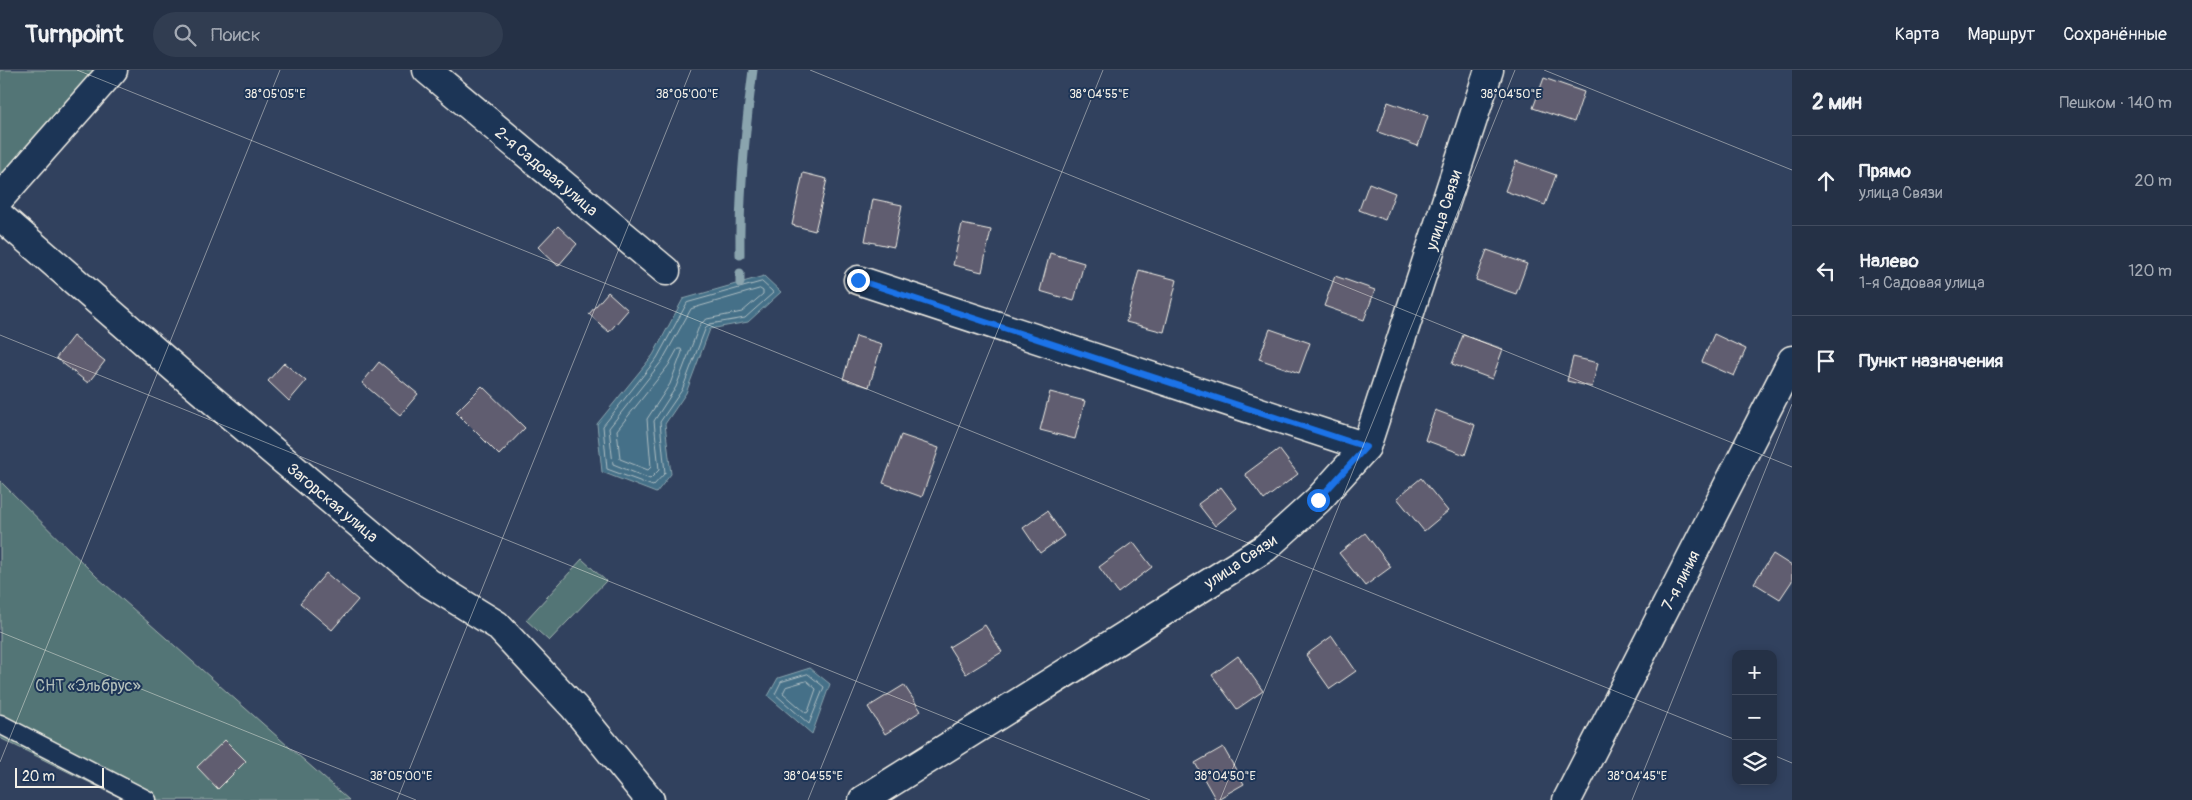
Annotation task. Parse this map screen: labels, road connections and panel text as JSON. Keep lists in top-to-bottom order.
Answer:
{
  "streets": {
    "street": [
      "2-я Садовая улица",
      "улица Связи",
      "Загорская улица",
      "7-я линия"
    ]
  },
  "parks": ["СНТ «Эльбрус»"],
  "scale_bar": "20 m",
  "page": {
    "header": "Turnpoint",
    "search": "Поиск",
    "nav": ["Карта", "Маршрут", "Сохранённые"],
    "heading": ["2 мин", "Пешком · 140 m"],
    "list": [
      ["Прямо", "улица Связи", "20 m"],
      ["Налево", "1-я Садовая улица", "120 m"],
      "Пункт назначения"
    ],
    "map_buttons": ["+", "−"],
    "scale": "20 m"
  },
  "coordinates": [
    "38°05'00\"E",
    "38°05'05\"E",
    "38°04'55\"E",
    "38°04'50\"E",
    "38°04'45\"E"
  ]
}
